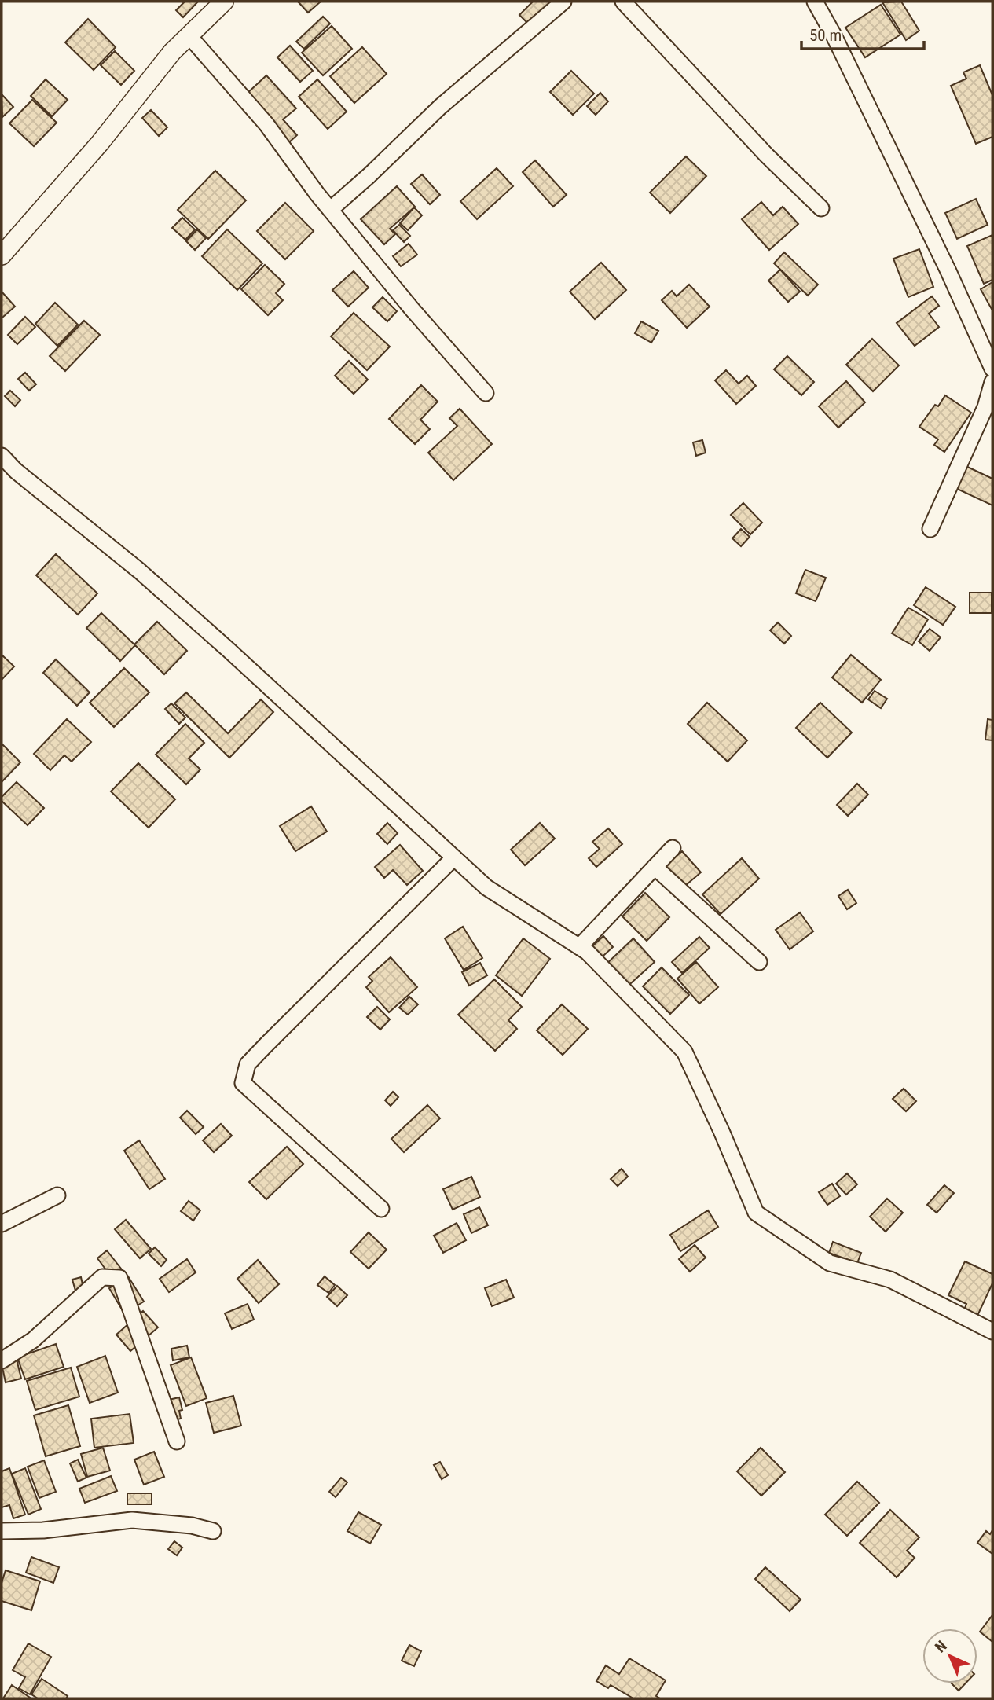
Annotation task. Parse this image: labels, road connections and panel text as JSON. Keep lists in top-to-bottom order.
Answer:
{
  "scale_bar": "50 m",
  "north": "top left"
}
